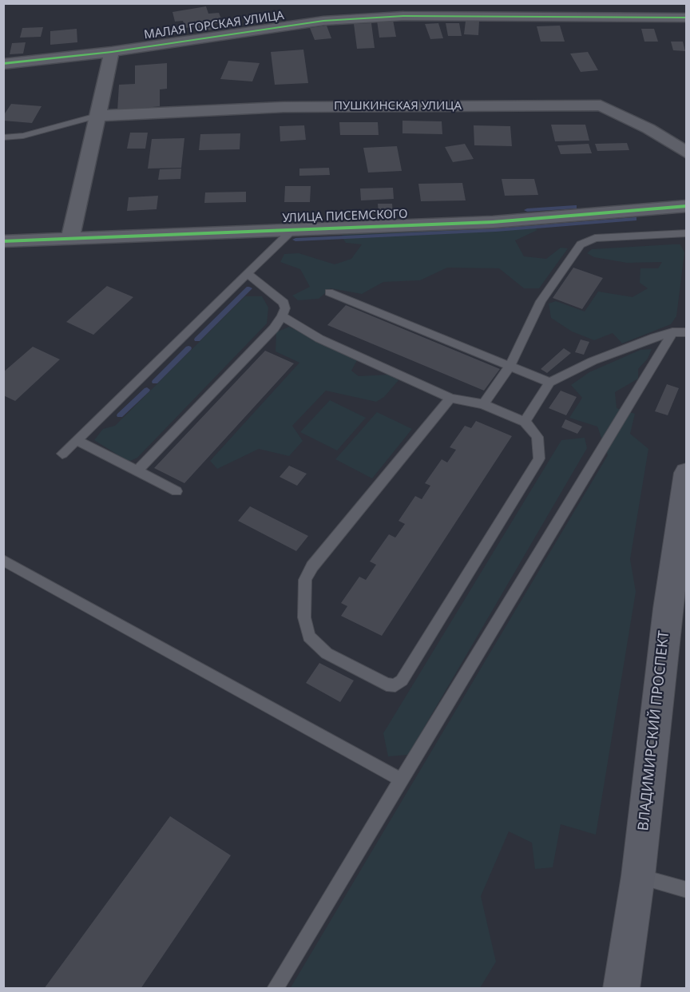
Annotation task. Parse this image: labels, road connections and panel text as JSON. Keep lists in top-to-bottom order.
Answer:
{
  "streets": {
    "main road": ["ВЛАДИМИРСКИЙ ПРОСПЕКТ"],
    "street": ["МАЛАЯ ГОРСКАЯ УЛИЦА", "ПУШКИНСКАЯ УЛИЦА", "УЛИЦА ПИСЕМСКОГО"]
  }
}
